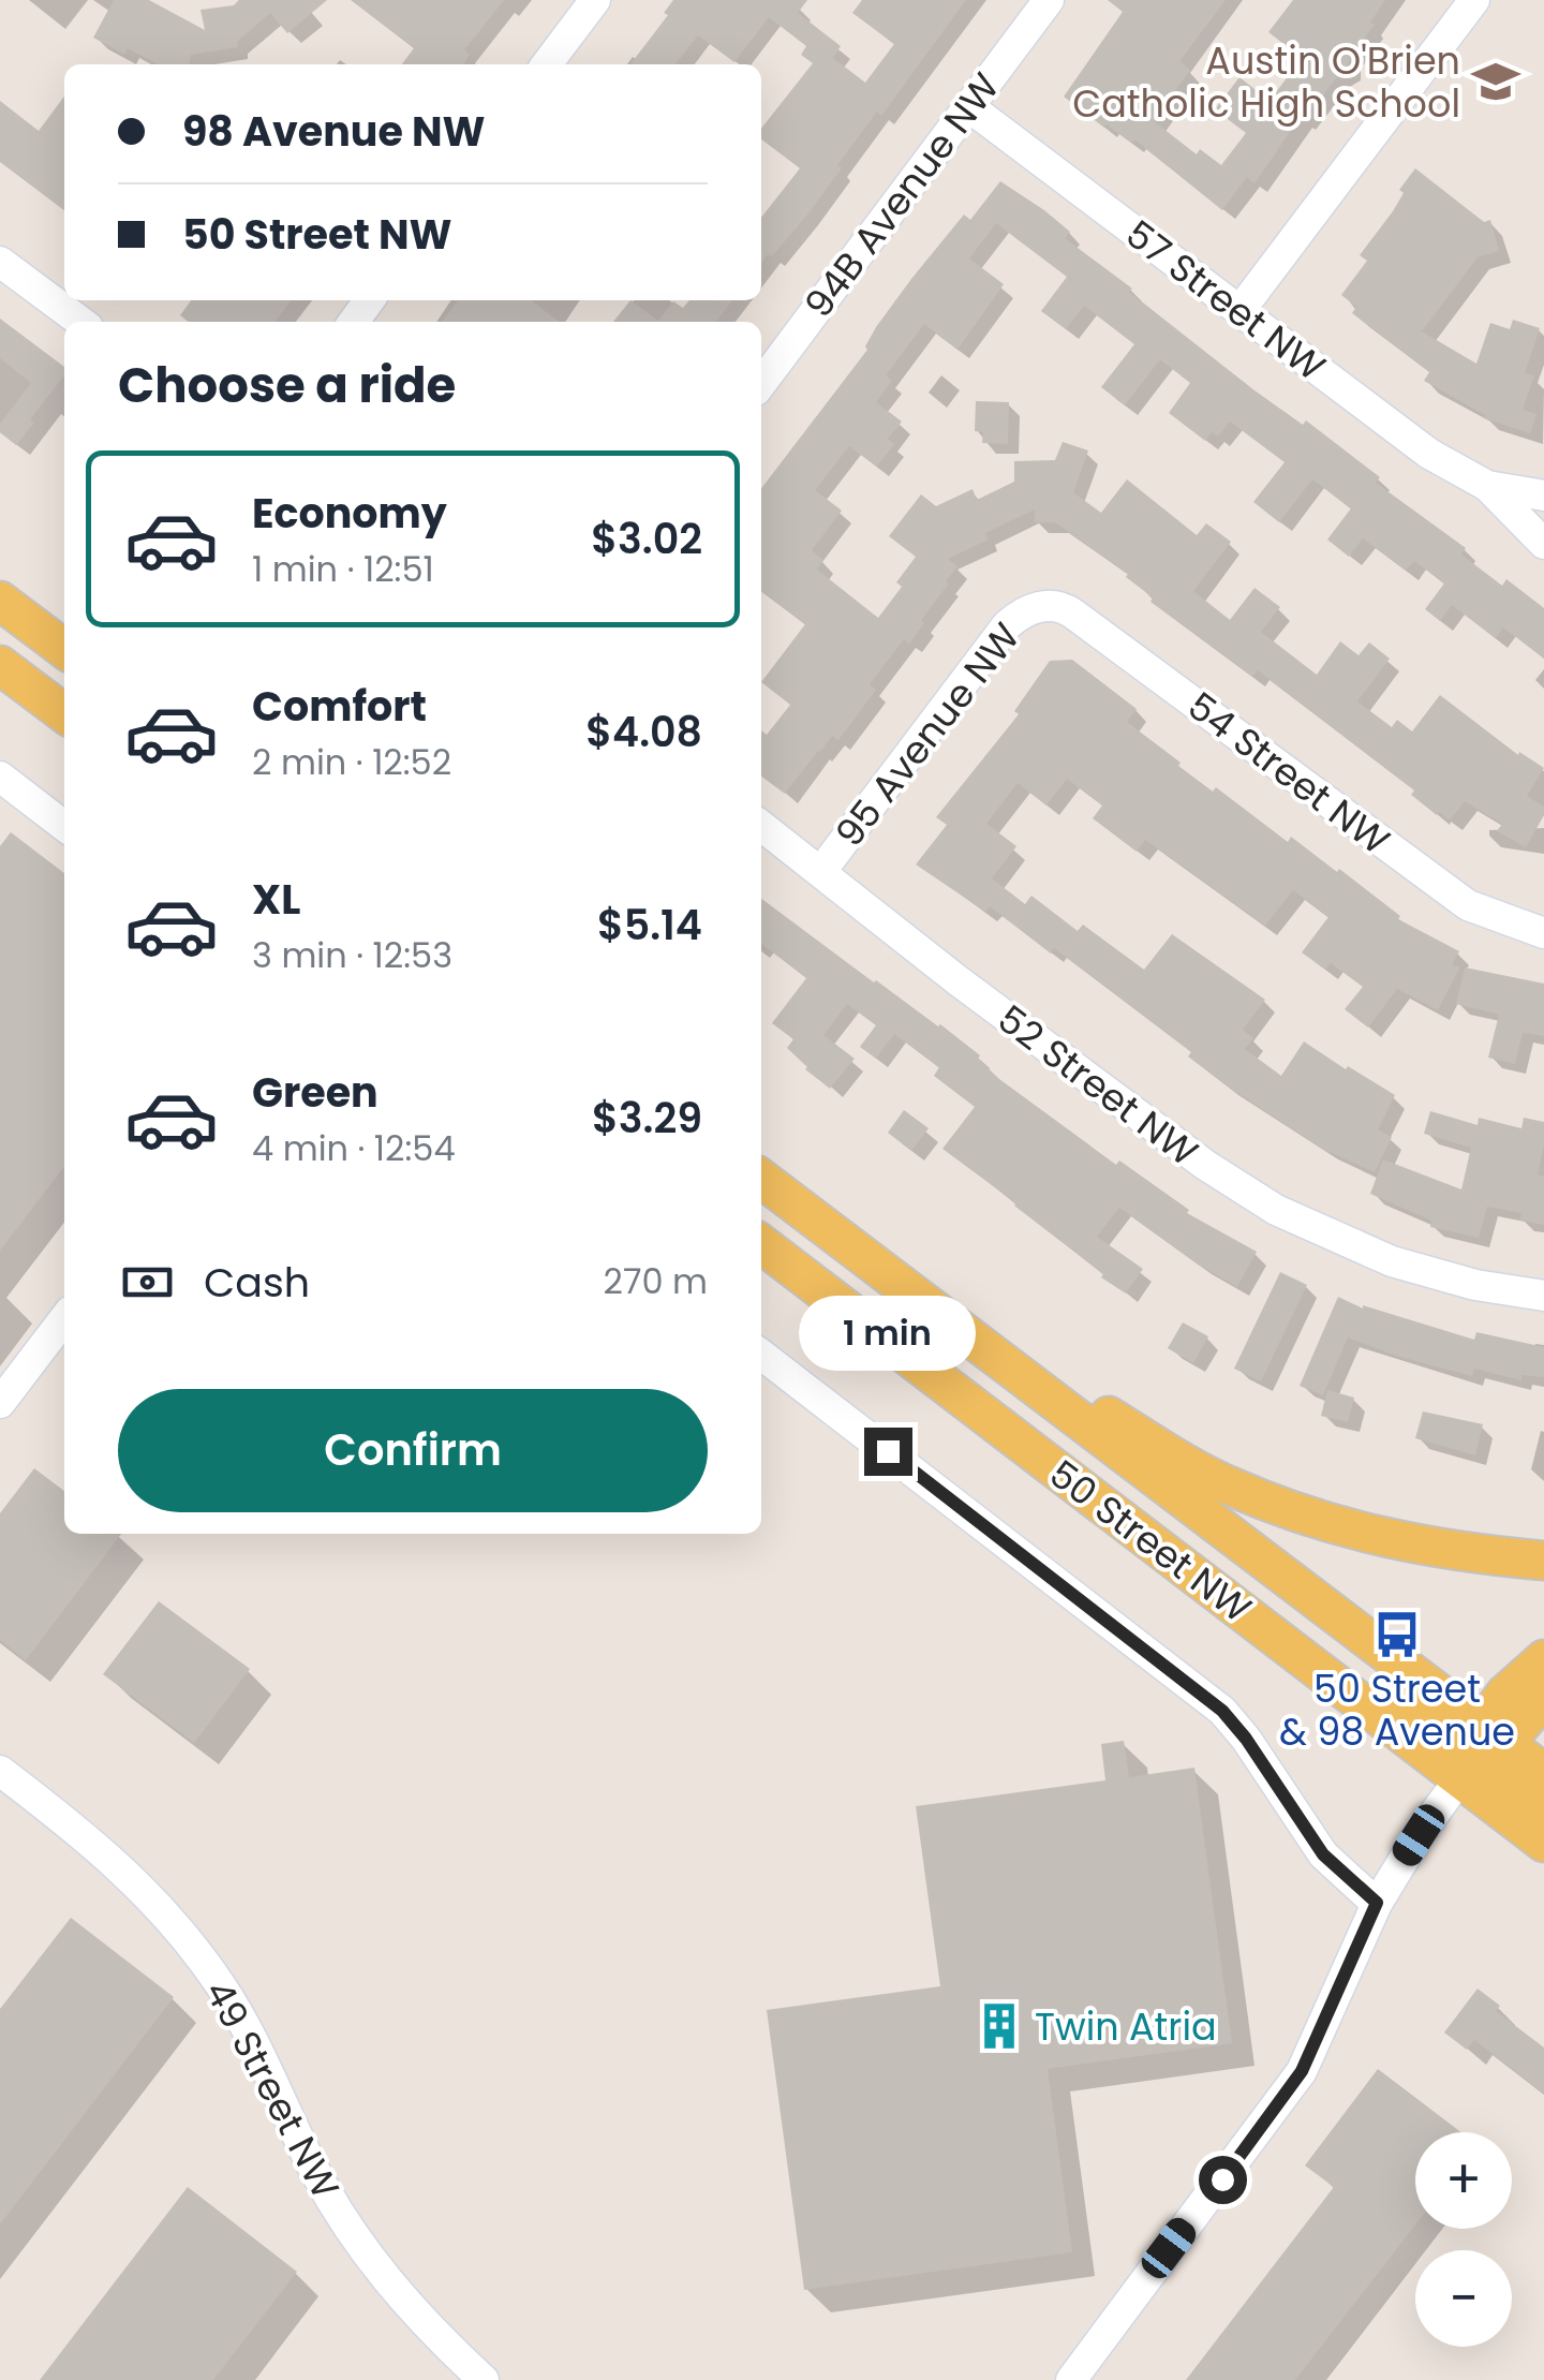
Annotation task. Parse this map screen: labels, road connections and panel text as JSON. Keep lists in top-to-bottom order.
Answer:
{
  "streets": {
    "main road": ["50 Street NW"],
    "street": [
      "94B Avenue NW",
      "57 Street NW",
      "95 Avenue NW",
      "54 Street NW",
      "52 Street NW",
      "49 Street NW"
    ]
  },
  "crossings": [
    ["94B Avenue NW", "57 Street NW"],
    ["95 Avenue NW", "54 Street NW"],
    ["95 Avenue NW", "52 Street NW"]
  ],
  "places": {
    "school or university": ["Austin O'Brien Catholic High School"],
    "bus stop": ["50 Street & 98 Avenue"],
    "building": ["Twin Atria"]
  },
  "page": {
    "banner": ["98 Avenue NW", "50 Street NW"],
    "heading": "Choose a ride",
    "list": [
      {
        "name": "Economy",
        "note": "1 min · 12:51",
        "value": "$3.02"
      },
      {
        "name": "Comfort",
        "note": "2 min · 12:52",
        "value": "$4.08"
      },
      {
        "name": "XL",
        "note": "3 min · 12:53",
        "value": "$5.14"
      },
      {
        "name": "Green",
        "note": "4 min · 12:54",
        "value": "$3.29"
      }
    ],
    "pay": ["Cash", "270 m"],
    "bubble": "1 min",
    "buttons": "Confirm",
    "map_buttons": ["+", "−"]
  }
}
